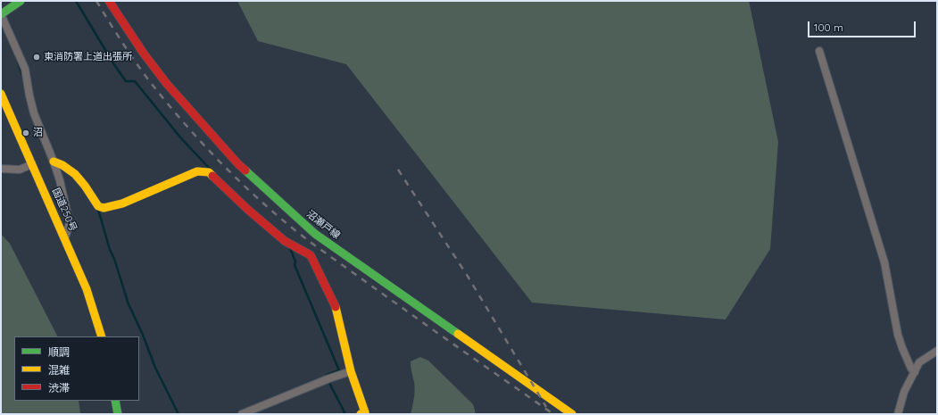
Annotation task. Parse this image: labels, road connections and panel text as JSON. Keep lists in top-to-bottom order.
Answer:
{
  "streets": {
    "main road": ["国道250号", "沼瀬戸線"]
  },
  "places": ["東消防署上道出張所", "沼"],
  "legend": ["順調", "混雑", "渋滞"],
  "scale_bar": "100 m"
}
